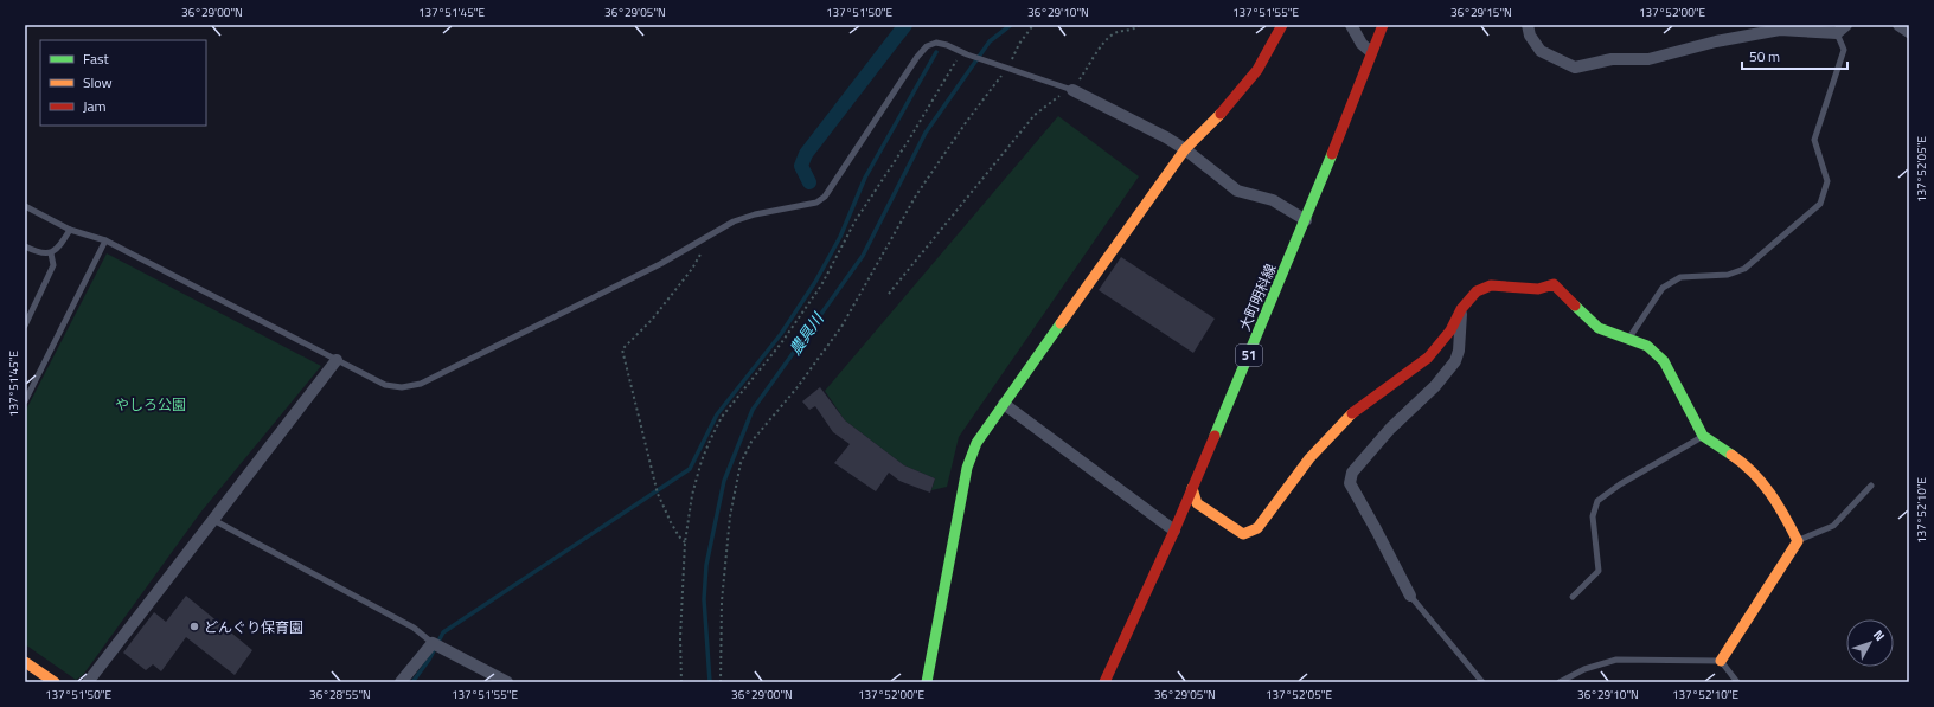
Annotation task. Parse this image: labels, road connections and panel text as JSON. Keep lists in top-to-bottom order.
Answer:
{
  "streets": {
    "street": ["大町明科線", "51"]
  },
  "water": ["農具川"],
  "parks": ["やしろ公園"],
  "places": ["どんぐり保育園"],
  "legend": ["Fast", "Slow", "Jam"],
  "scale_bar": "50 m",
  "north": "top right",
  "coordinates": [
    "36°29'00\"N",
    "137°51'45\"E",
    "36°29'05\"N",
    "137°51'50\"E",
    "36°29'10\"N",
    "137°51'55\"E",
    "36°29'15\"N",
    "137°52'00\"E",
    "137°52'05\"E",
    "137°52'10\"E",
    "36°28'55\"N"
  ]
}
